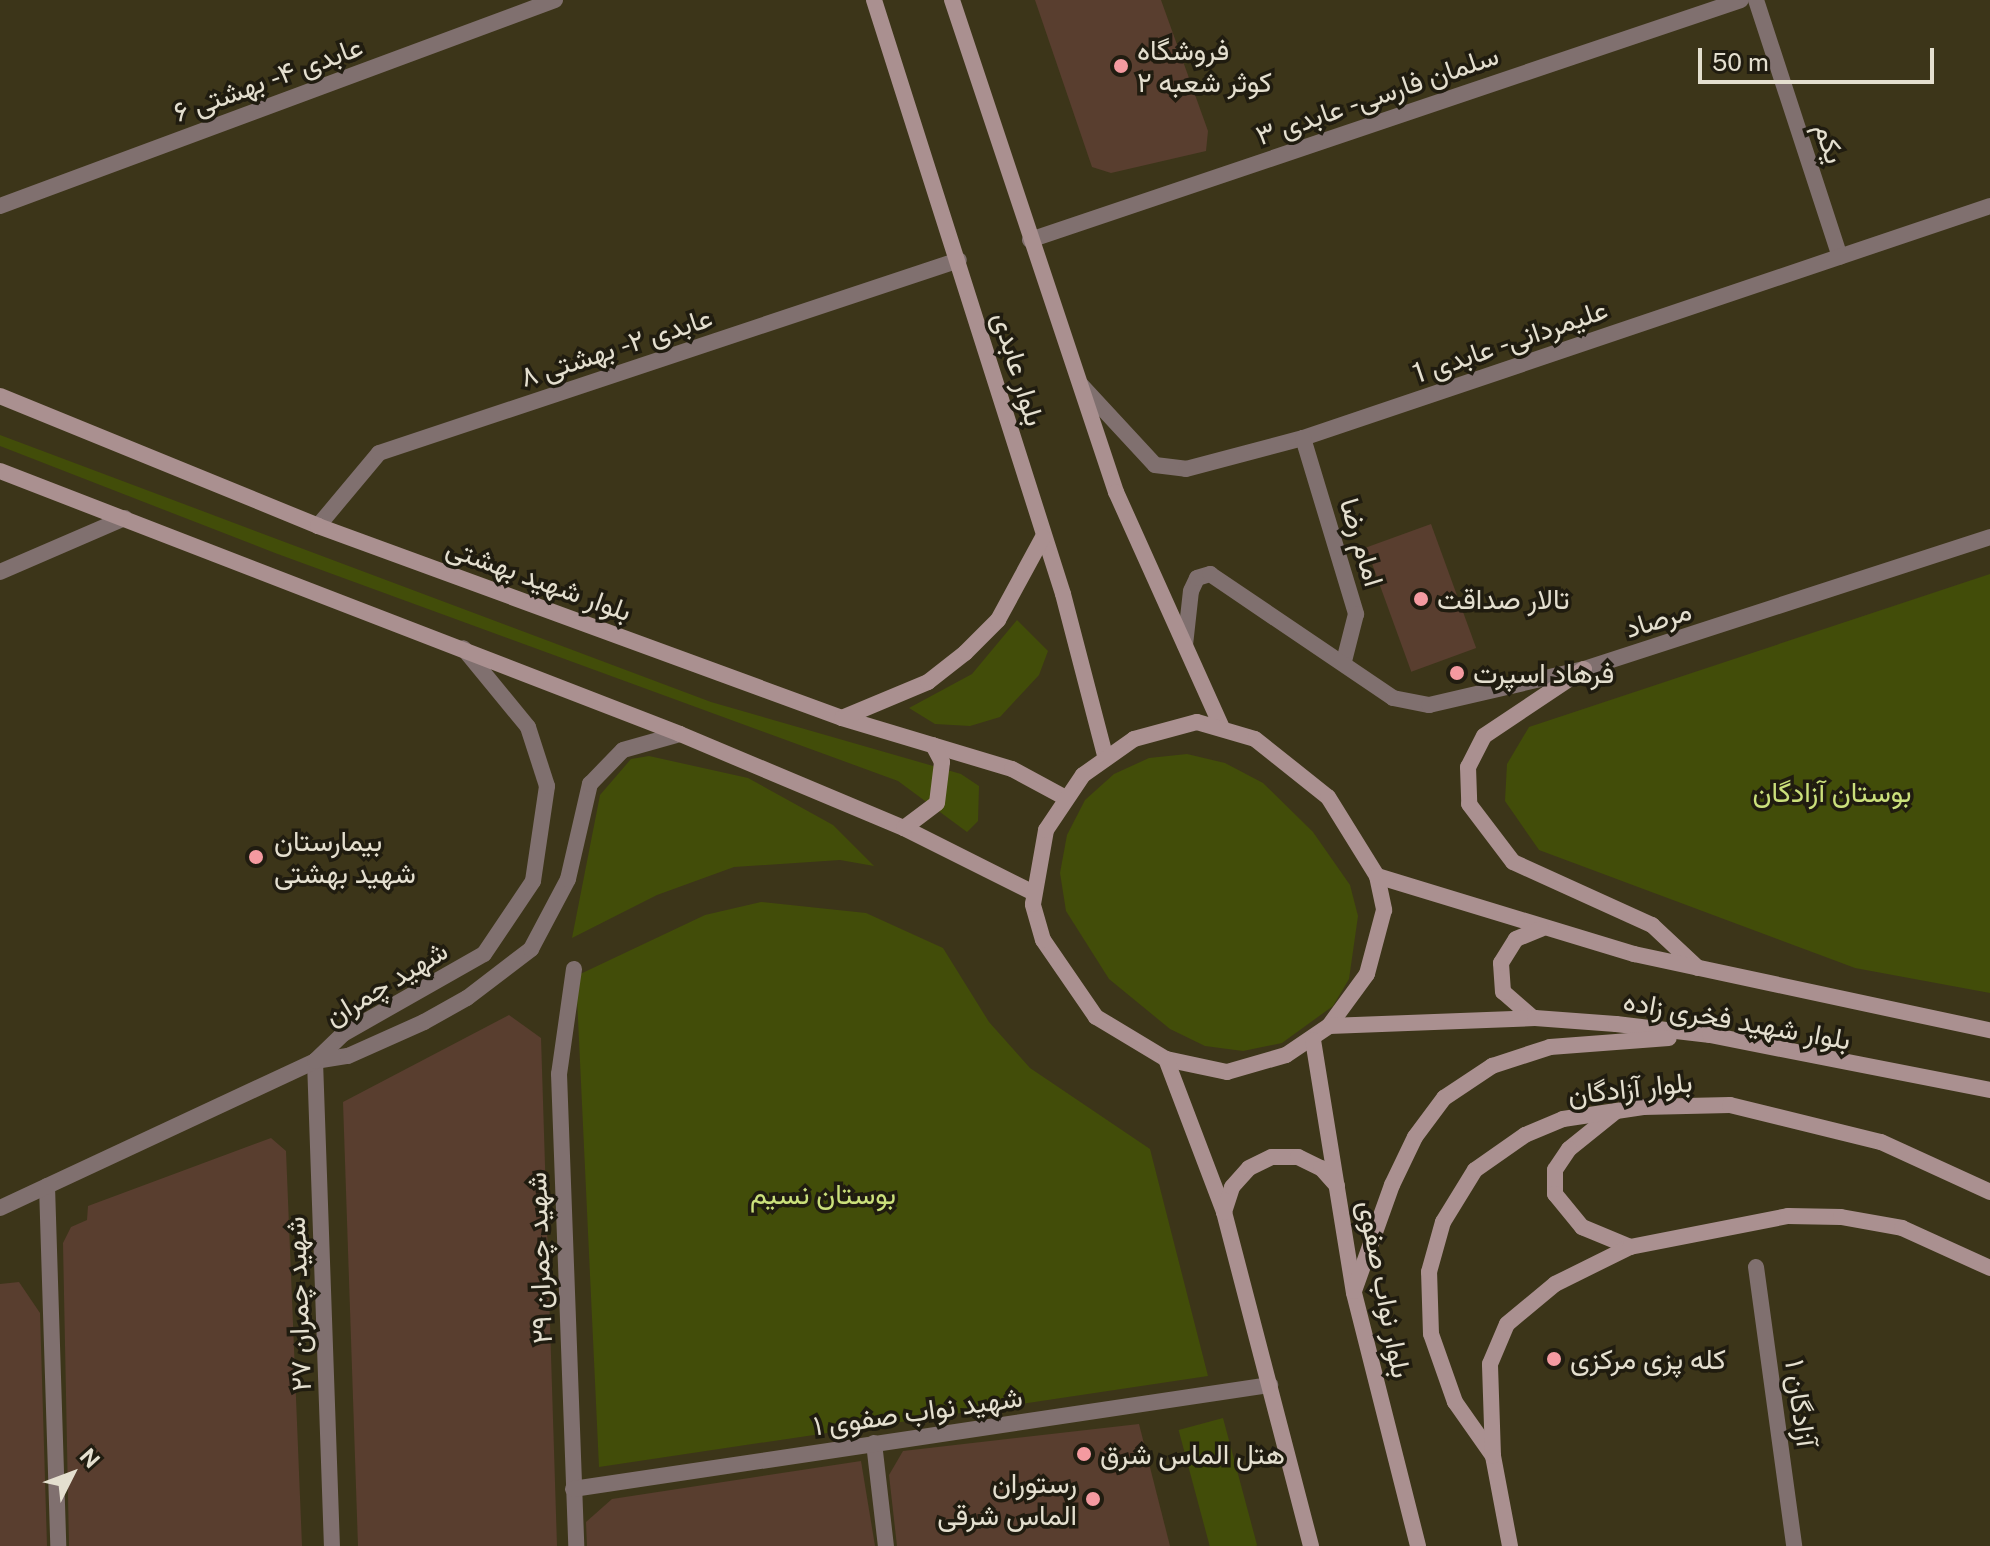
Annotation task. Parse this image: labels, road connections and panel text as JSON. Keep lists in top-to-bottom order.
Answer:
{
  "streets": {
    "main road": [
      "بلوار عابدی",
      "بلوار شهید بهشتی",
      "بلوار شهید فخری زاده",
      "بلوار آزادگان",
      "بلوار نواب صفوی"
    ],
    "street": [
      "عابدی ۴ - بهشتی ۶",
      "سلمان فارسی - عابدی ۳",
      "یکم",
      "علیمردانی - عابدی 1",
      "عابدی ۲ - بهشتی ۸",
      "امام رضا",
      "مرصاد",
      "شهید چمران",
      "شهید چمران ۲۹",
      "شهید چمران ۲۷",
      "آزادگان ۱",
      "شهید نواب صفوی ۱"
    ]
  },
  "crossings": [
    ["سلمان فارسی - عابدی ۳", "بلوار عابدی"],
    ["یکم", "علیمردانی - عابدی 1"],
    ["علیمردانی - عابدی 1", "بلوار عابدی"],
    ["علیمردانی - عابدی 1", "امام رضا"],
    ["عابدی ۲ - بهشتی ۸", "بلوار عابدی"],
    ["عابدی ۲ - بهشتی ۸", "بلوار شهید بهشتی"],
    ["بلوار عابدی", "مرصاد"],
    ["امام رضا", "مرصاد"],
    ["شهید چمران", "شهید چمران ۲۷"],
    ["شهید چمران ۲۹", "شهید نواب صفوی ۱"]
  ],
  "parks": ["بوستان آزادگان", "بوستان نسیم"],
  "places": [
    "فروشگاه کوثر شعبه ۲",
    "تالار صداقت",
    "فرهاد اسپرت",
    "بیمارستان شهید بهشتی",
    "کله پزی مرکزی",
    "هتل الماس شرق",
    "رستوران الماس شرقی"
  ],
  "scale_bar": "50 m",
  "north": "top right"
}
